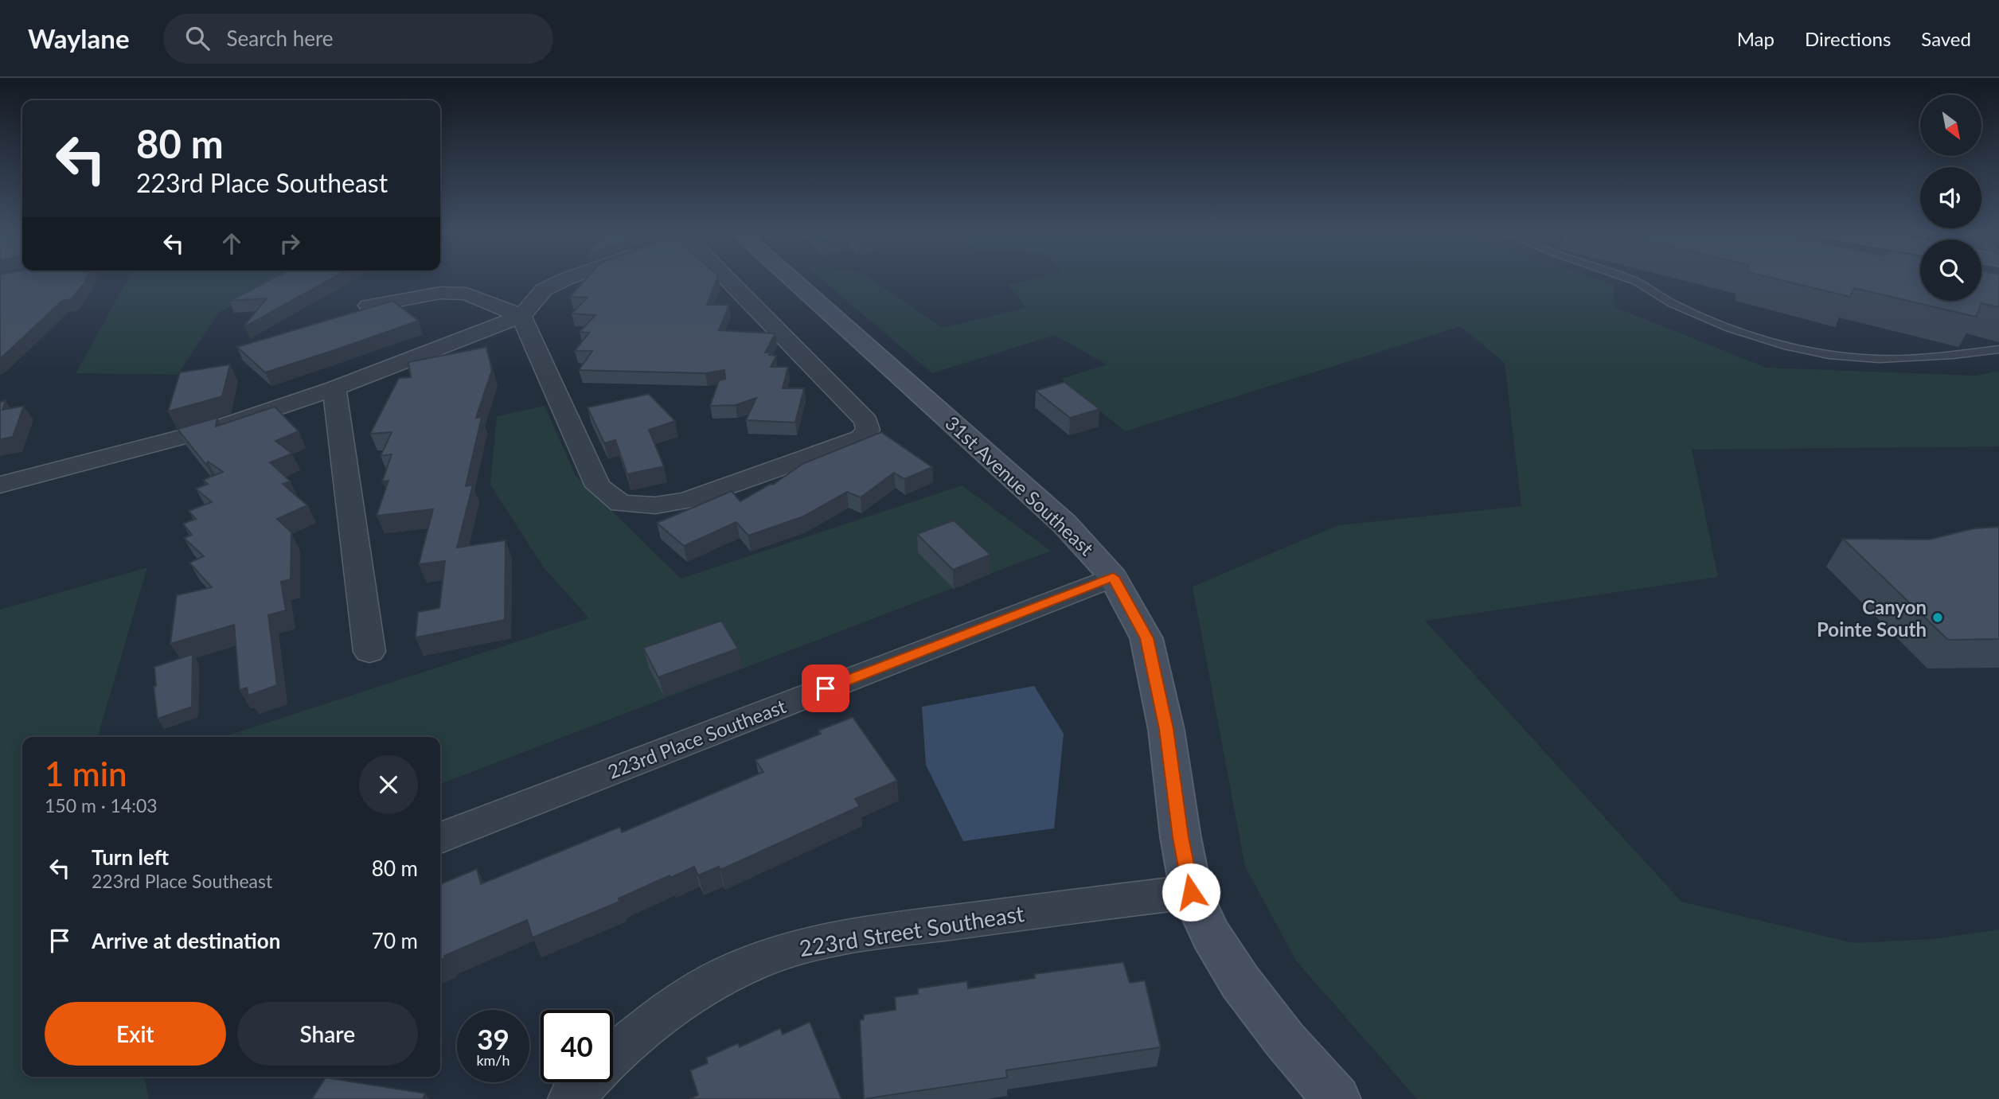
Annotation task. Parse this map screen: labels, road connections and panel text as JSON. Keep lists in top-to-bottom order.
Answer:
{
  "streets": {
    "street": ["31st Avenue Southeast", "223rd Place Southeast", "223rd Street Southeast"]
  },
  "crossings": [
    ["31st Avenue Southeast", "223rd Place Southeast"],
    ["31st Avenue Southeast", "223rd Street Southeast"]
  ],
  "places": ["Canyon Pointe South"],
  "north": "bottom right",
  "page": {
    "header": "Waylane",
    "search": "Search here",
    "nav": ["Map", "Directions", "Saved"],
    "turn": ["80 m", "223rd Place Southeast"],
    "heading": ["1 min", "150 m · 14:03"],
    "list": [
      {
        "name": "Turn left",
        "note": "223rd Place Southeast",
        "value": "80 m"
      },
      {
        "name": "Arrive at destination",
        "value": "70 m"
      }
    ],
    "buttons": ["Exit", "Share"],
    "speed": "39 km/h",
    "limit": "40"
  }
}
